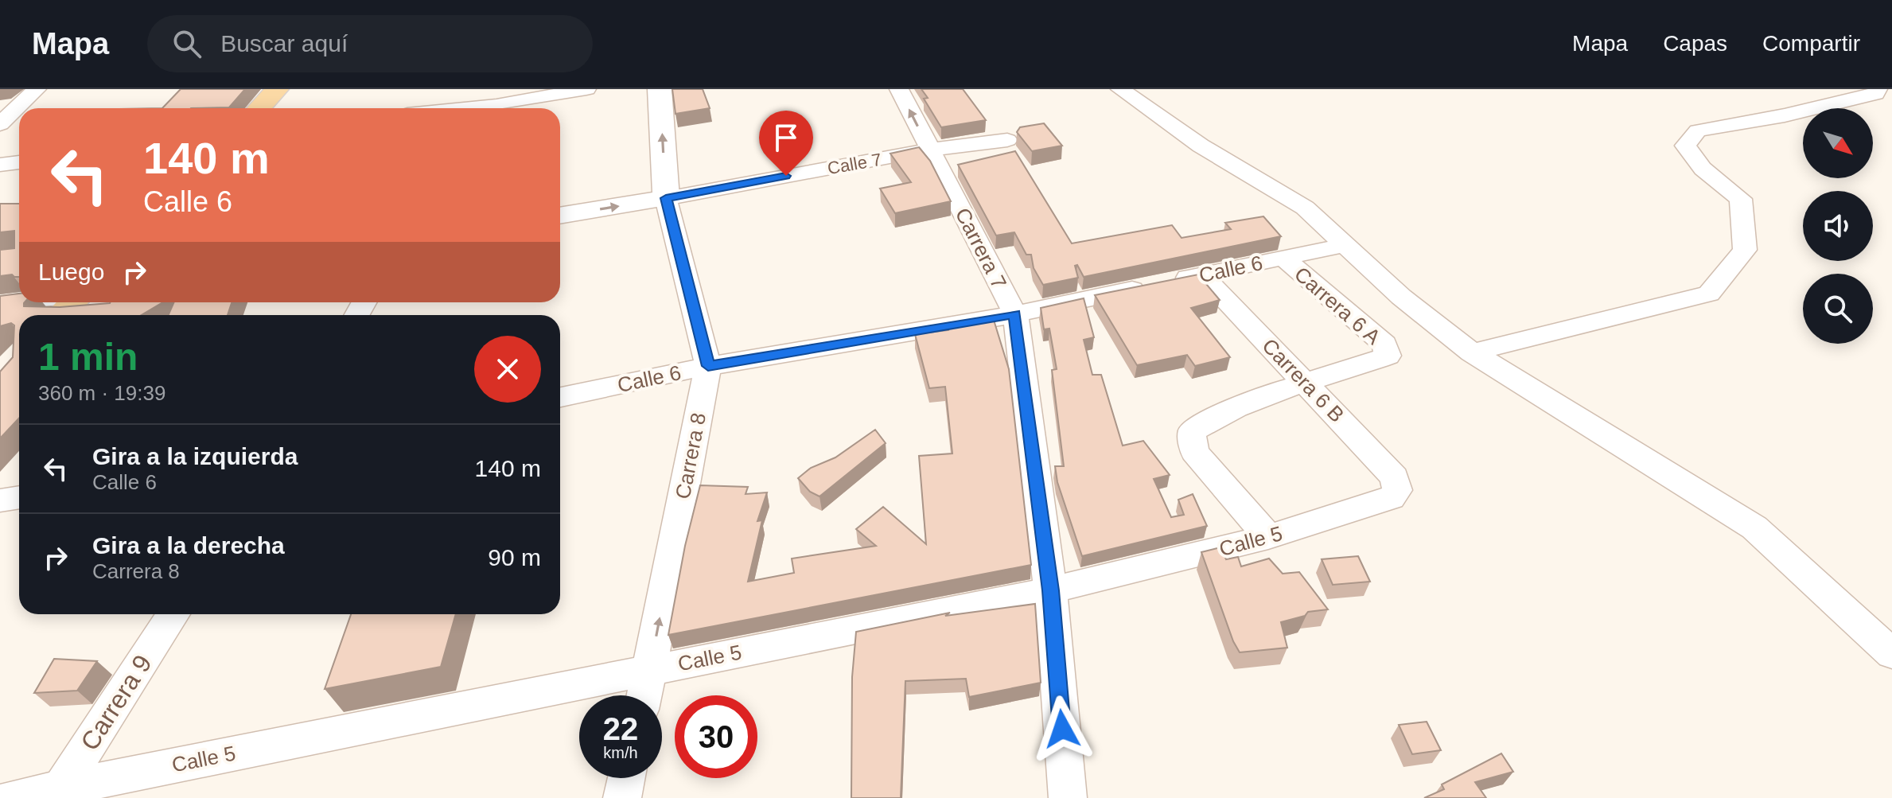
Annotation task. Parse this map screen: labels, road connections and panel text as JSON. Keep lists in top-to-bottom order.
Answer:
{
  "streets": {
    "street": [
      "Calle 7",
      "Carrera 7",
      "Calle 6",
      "Carrera 6 A",
      "Carrera 6 B",
      "Carrera 8",
      "Calle 5",
      "Carrera 9"
    ]
  },
  "crossings": [
    ["Calle 7", "Carrera 7"],
    ["Calle 7", "Carrera 8"],
    ["Carrera 7", "Calle 6"],
    ["Carrera 7", "Calle 5"],
    ["Calle 6", "Carrera 6 A"],
    ["Calle 6", "Carrera 6 B"],
    ["Calle 6", "Carrera 8"],
    ["Carrera 6 A", "Carrera 6 B"],
    ["Carrera 6 B", "Calle 5"],
    ["Carrera 8", "Calle 5"],
    ["Calle 5", "Carrera 9"]
  ],
  "one_way": ["Carrera 8"],
  "north": "bottom right",
  "page": {
    "header": "Mapa",
    "search": "Buscar aquí",
    "nav": ["Mapa", "Capas", "Compartir"],
    "turn": ["140 m", "Calle 6"],
    "then": "Luego",
    "heading": ["1 min", "360 m · 19:39"],
    "list": [
      {
        "name": "Gira a la izquierda",
        "note": "Calle 6",
        "value": "140 m"
      },
      {
        "name": "Gira a la derecha",
        "note": "Carrera 8",
        "value": "90 m"
      }
    ],
    "speed": "22 km/h",
    "limit": "30"
  }
}
